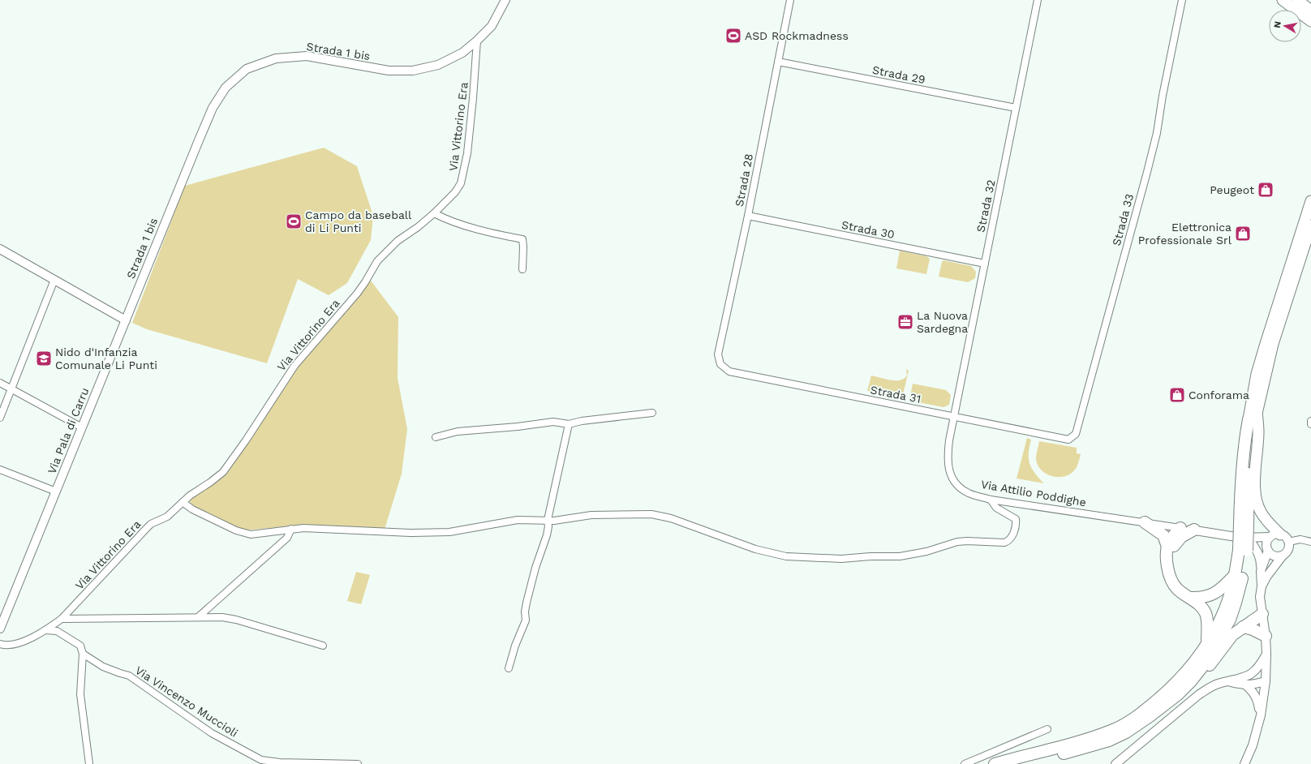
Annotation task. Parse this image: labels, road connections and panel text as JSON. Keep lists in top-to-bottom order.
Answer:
{
  "streets": {
    "street": [
      "Strada 1 bis",
      "Strada 29",
      "Via Vittorino Era",
      "Strada 28",
      "Strada 32",
      "Strada 33",
      "Strada 30",
      "Strada 31",
      "Via Pala di Carru",
      "Via Attilio Poddighe",
      "Via Vincenzo Muccioli"
    ]
  },
  "crossings": [
    ["Strada 1 bis", "Via Vittorino Era"],
    ["Strada 1 bis", "Via Pala di Carru"],
    ["Strada 29", "Strada 28"],
    ["Strada 29", "Strada 32"],
    ["Strada 28", "Strada 30"],
    ["Strada 28", "Strada 31"],
    ["Strada 32", "Strada 30"],
    ["Strada 32", "Strada 31"],
    ["Strada 32", "Via Attilio Poddighe"],
    ["Strada 33", "Strada 31"],
    ["Strada 31", "Via Attilio Poddighe"]
  ],
  "places": {
    "sports": ["ASD Rockmadness", "Campo da baseball di Li Punti"],
    "shop": ["Peugeot", "Elettronica Professionale Srl", "Conforama"],
    "office": ["La Nuova Sardegna"],
    "school or university": ["Nido d'Infanzia Comunale Li Punti"]
  },
  "north": "left"
}
